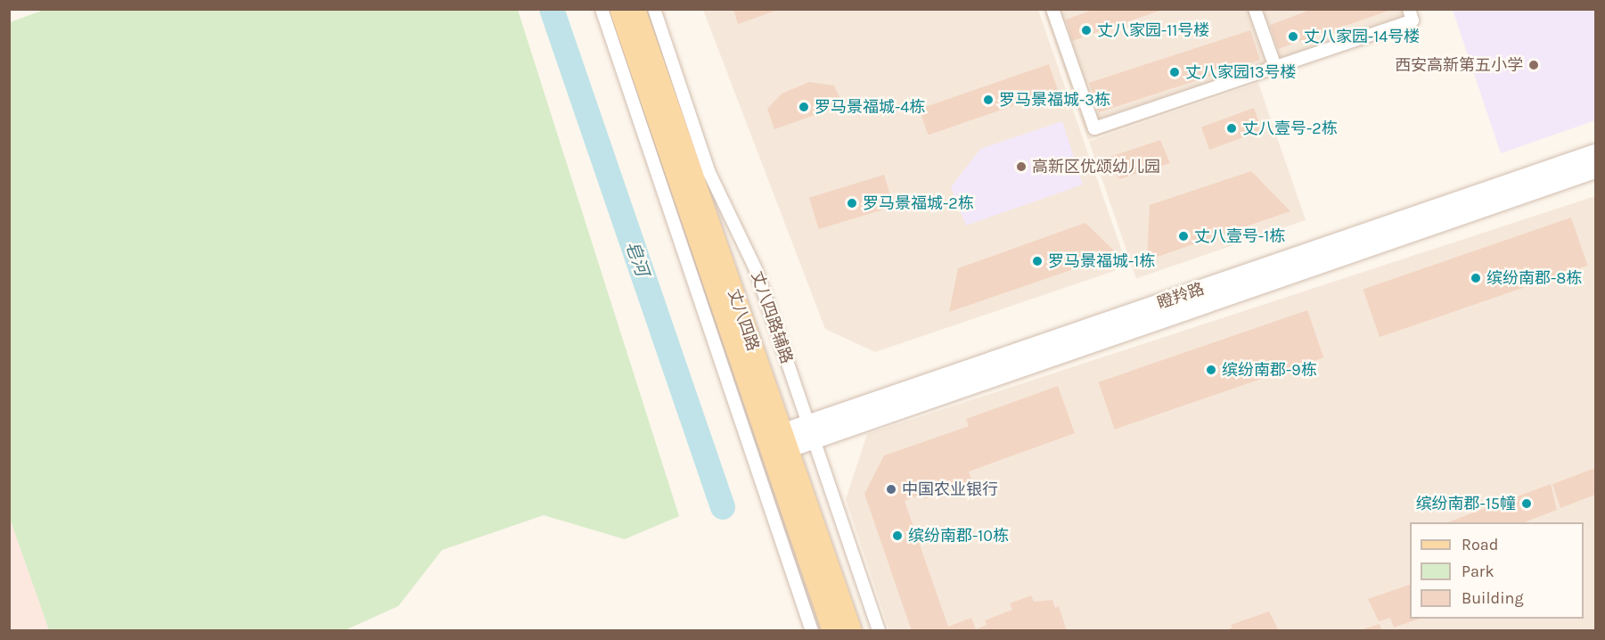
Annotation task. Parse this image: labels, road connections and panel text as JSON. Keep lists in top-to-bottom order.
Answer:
{
  "streets": {
    "main road": ["丈八四路"],
    "street": ["瞪羚路", "丈八四路辅路"]
  },
  "crossings": [
    ["瞪羚路", "丈八四路辅路"],
    ["瞪羚路", "丈八四路"]
  ],
  "water": ["皂河"],
  "places": [
    "丈八家园-11号楼",
    "丈八家园-14号楼",
    "西安高新第五小学",
    "丈八家园13号楼",
    "罗马景福城-3栋",
    "罗马景福城-4栋",
    "丈八壹号-2栋",
    "高新区优颂幼儿园",
    "罗马景福城-2栋",
    "丈八壹号-1栋",
    "罗马景福城-1栋",
    "缤纷南郡-8栋",
    "缤纷南郡-9栋",
    "中国农业银行",
    "缤纷南郡-15幢",
    "缤纷南郡-10栋"
  ],
  "legend": ["Road", "Park", "Building"]
}
